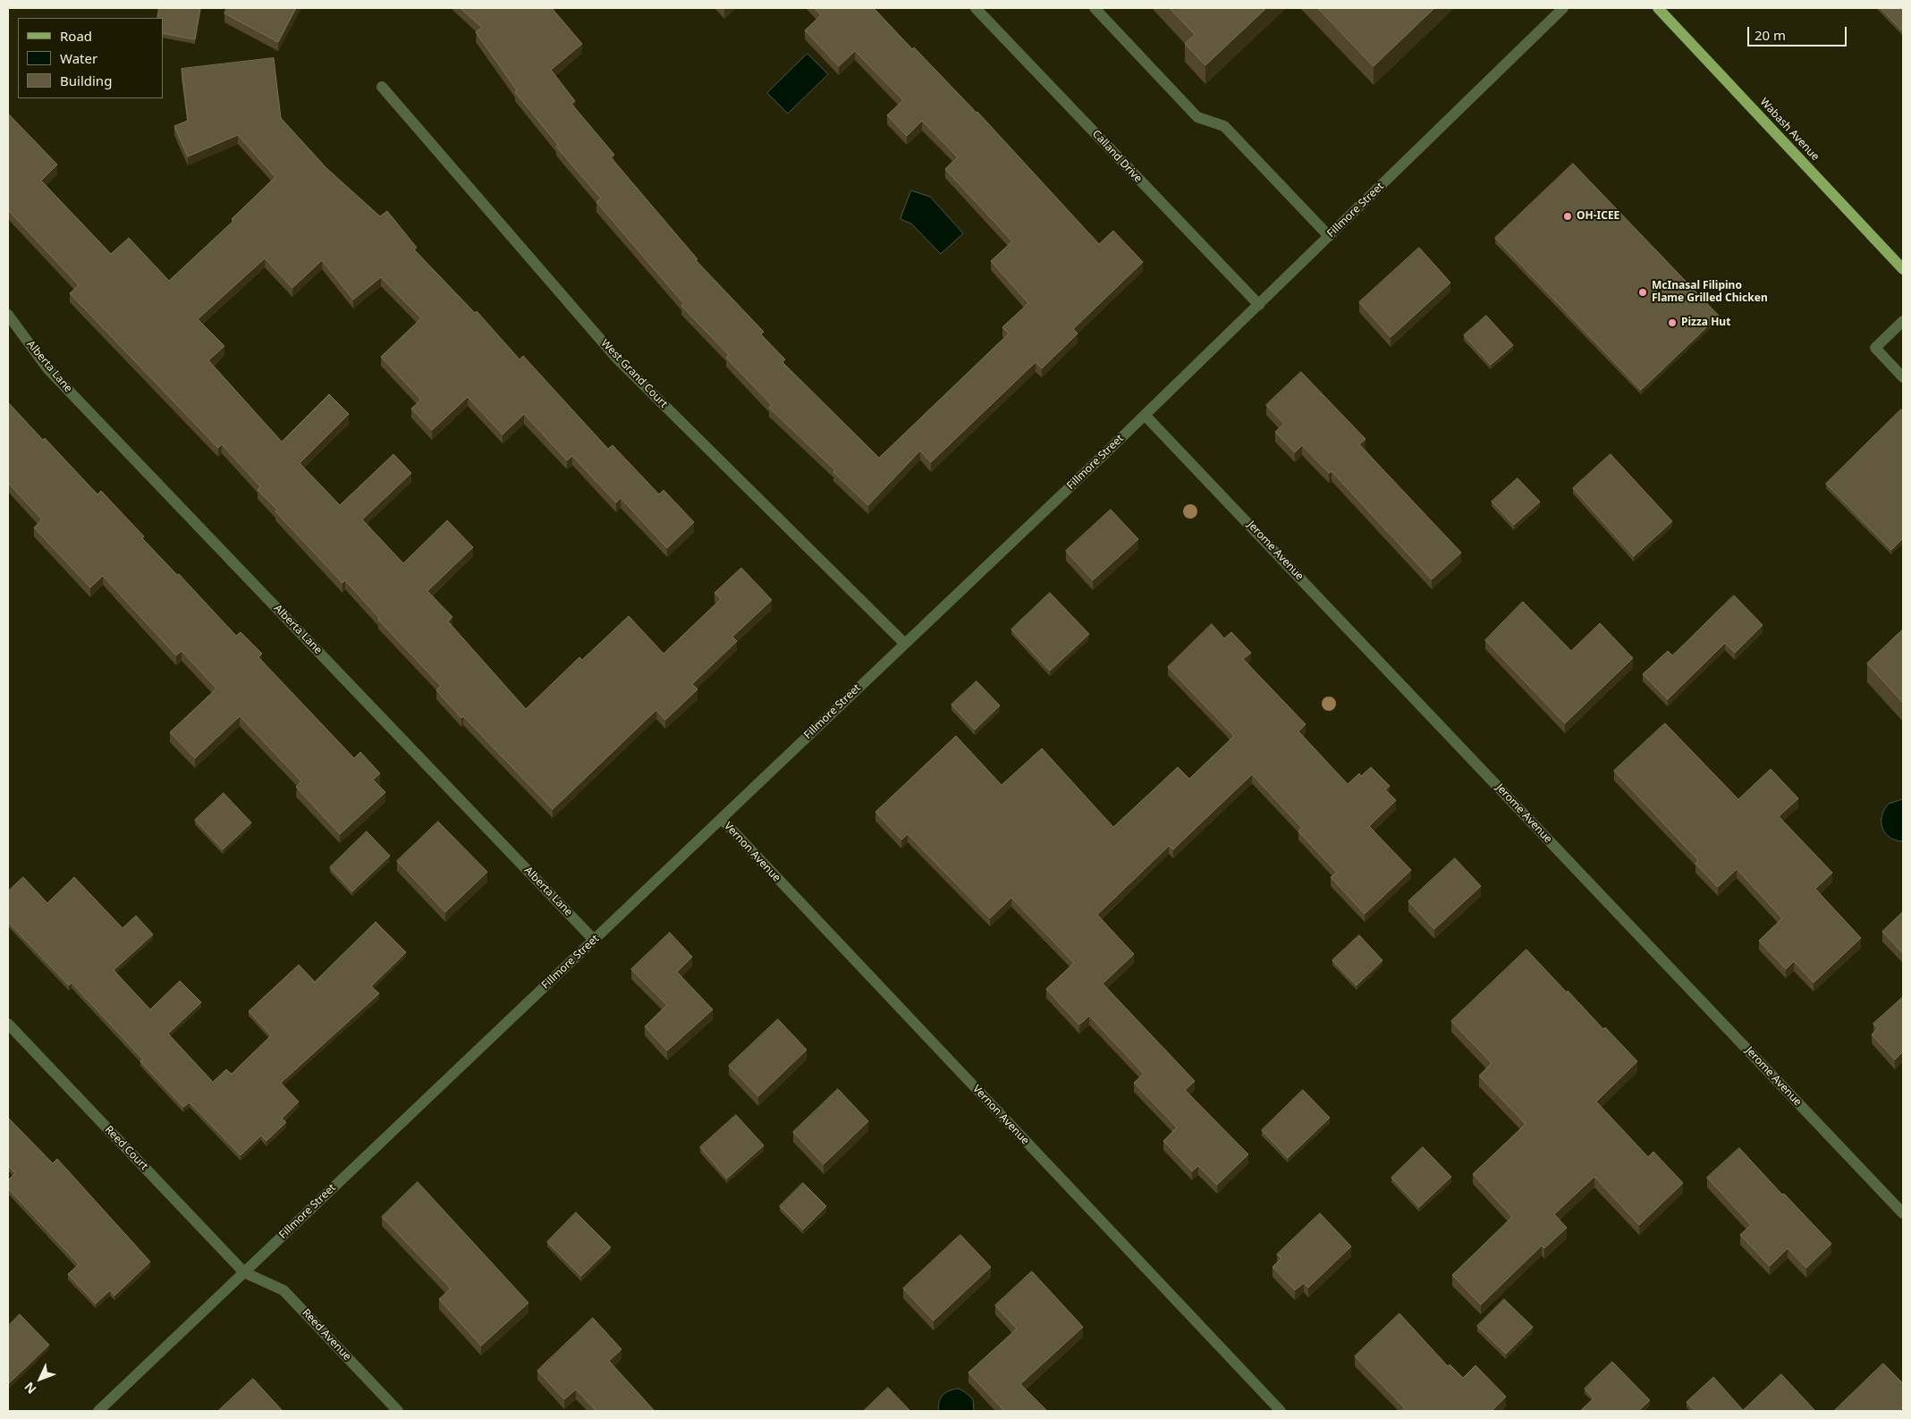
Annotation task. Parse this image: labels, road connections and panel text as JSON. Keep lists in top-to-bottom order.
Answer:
{
  "streets": {
    "main road": ["Wabash Avenue"],
    "street": [
      "Calland Drive",
      "Fillmore Street",
      "Alberta Lane",
      "West Grand Court",
      "Jerome Avenue",
      "Vernon Avenue",
      "Reed Court",
      "Reed Avenue"
    ]
  },
  "crossings": [
    ["Calland Drive", "Fillmore Street"],
    ["Fillmore Street", "Alberta Lane"],
    ["Fillmore Street", "West Grand Court"],
    ["Fillmore Street", "Jerome Avenue"],
    ["Fillmore Street", "Vernon Avenue"],
    ["Fillmore Street", "Reed Court"],
    ["Fillmore Street", "Reed Avenue"],
    ["Reed Court", "Reed Avenue"]
  ],
  "places": ["OH-ICEE", "McInasal Filipino Flame Grilled Chicken", "Pizza Hut"],
  "legend": ["Road", "Water", "Building"],
  "scale_bar": "20 m",
  "north": "bottom left"
}
